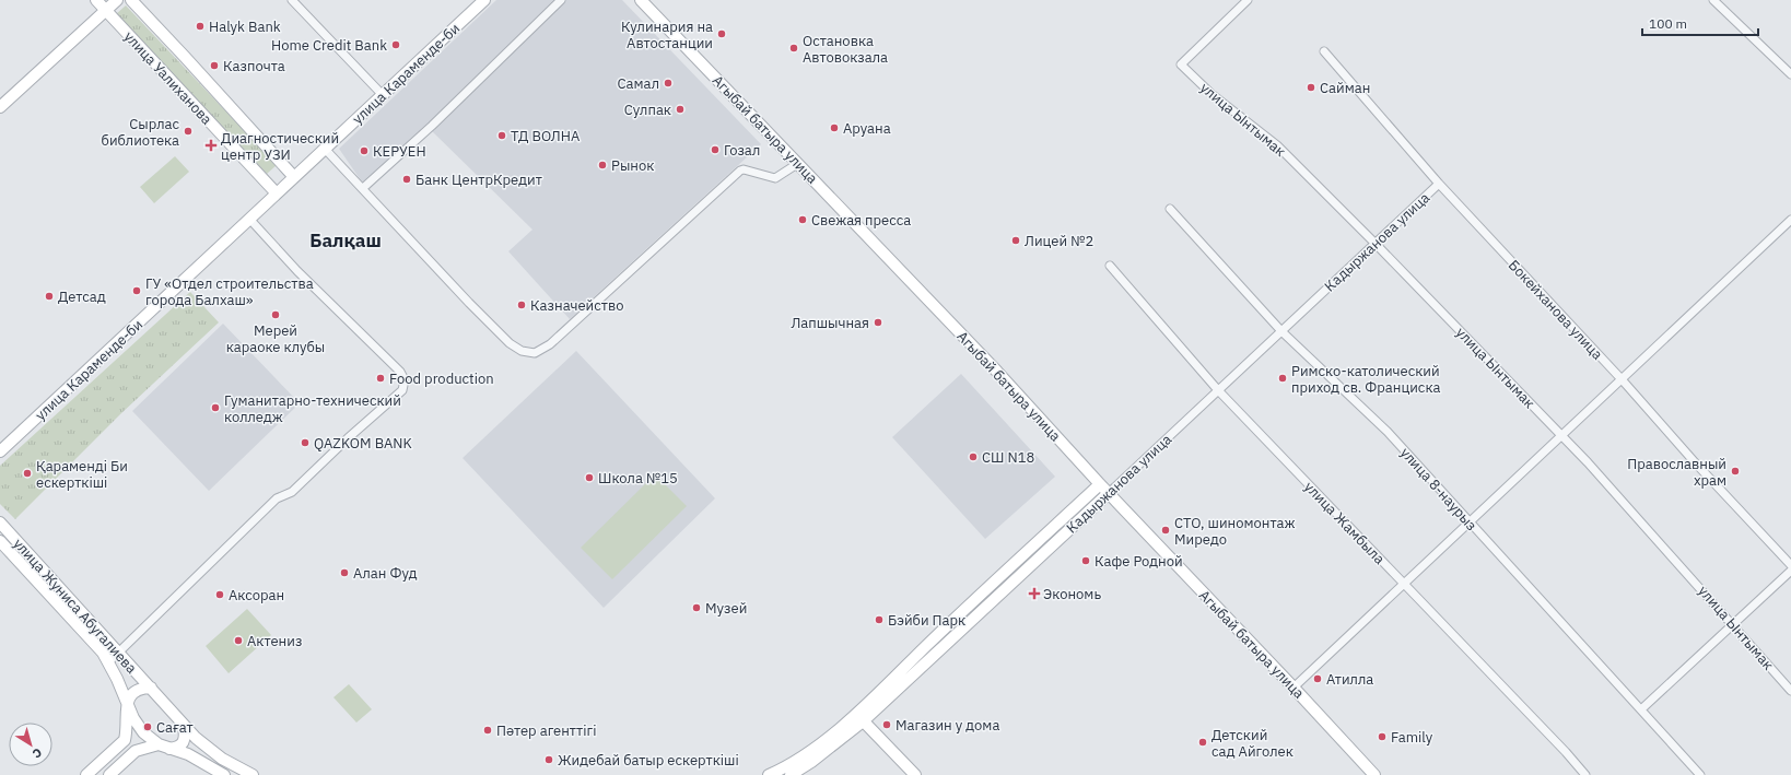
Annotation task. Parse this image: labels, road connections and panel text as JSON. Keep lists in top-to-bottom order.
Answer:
{
  "streets": {
    "main road": [
      "улица Караменде-би",
      "улица Уалиханова",
      "Агыбай батыра улица",
      "Кадыржанова улица",
      "улица Жуниса Абугалиева"
    ],
    "street": [
      "улица Ынтымак",
      "Бокейханова улица",
      "улица 8-наурыз",
      "улица Жамбыла"
    ]
  },
  "crossings": [
    ["улица Караменде-би", "улица Уалиханова"],
    ["улица Ынтымак", "Кадыржанова улица"],
    ["Агыбай батыра улица", "Кадыржанова улица"],
    ["Кадыржанова улица", "Бокейханова улица"],
    ["Кадыржанова улица", "улица 8-наурыз"],
    ["Кадыржанова улица", "улица Жамбыла"]
  ],
  "districts": ["Балқаш"],
  "places": {
    "other": [
      "Halyk Bank",
      "Кулинария на Автостанции",
      "Home Credit Bank",
      "Остановка Автовокзала",
      "Казпочта",
      "Самал",
      "Сайман",
      "Сулпак",
      "Аруана",
      "Сырлас библиотека",
      "ТД ВОЛНА",
      "Гозал",
      "КЕРУЕН",
      "Рынок",
      "Банк ЦентрКредит",
      "Свежая пресса",
      "Лицей №2",
      "ГУ «Отдел строительства города Балхаш»",
      "Детсад",
      "Казначейство",
      "Мерей караоке клубы",
      "Лапшычная",
      "Food production",
      "Римско-католический приход св. Франциска",
      "Гуманитарно-технический колледж",
      "QAZKOM BANK",
      "СШ N18",
      "Православный храм",
      "Қараменді Би ескерткіші",
      "Школа №15",
      "СТО, шиномонтаж Миредо",
      "Кафе Родной",
      "Алан Фуд",
      "Аксоран",
      "Музей",
      "Бэйби Парк",
      "Актениз",
      "Атилла",
      "Магазин у дома",
      "Сағат",
      "Пәтер агенттігі",
      "Family",
      "Детский сад Айголек",
      "Жидебай батыр ескерткіші"
    ],
    "health": ["Диагностический центр УЗИ", "Экономь"]
  },
  "scale_bar": "100 m",
  "north": "bottom right"
}
